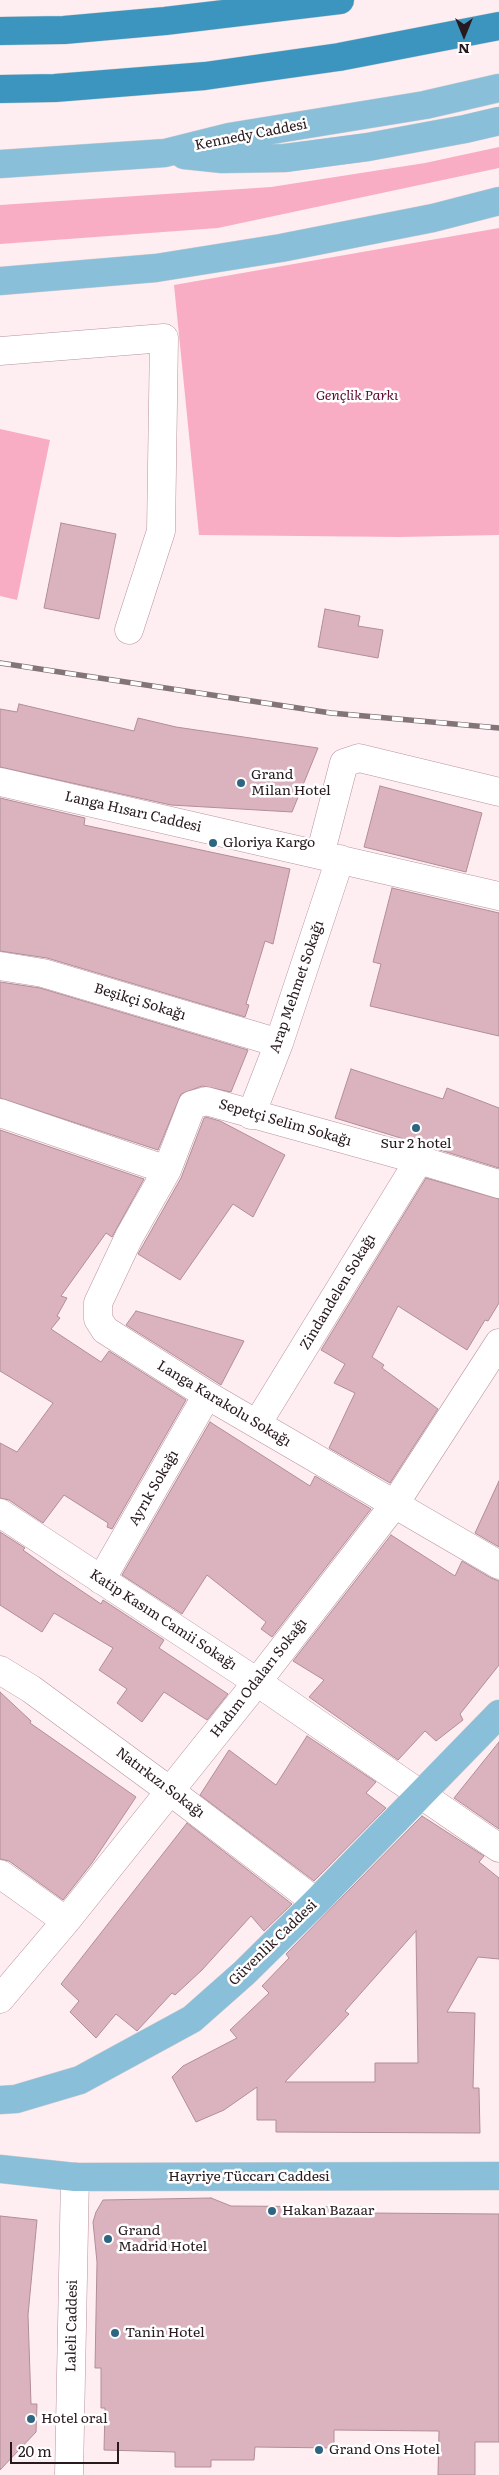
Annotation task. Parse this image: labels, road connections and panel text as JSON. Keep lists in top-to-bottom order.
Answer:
{
  "streets": {
    "main road": ["Kennedy Caddesi", "Güvenlik Caddesi", "Hayriye Tüccarı Caddesi"],
    "street": [
      "Langa Hısarı Caddesi",
      "Arap Mehmet Sokağı",
      "Beşikçi Sokağı",
      "Sepetçi Selim Sokağı",
      "Zindandelen Sokağı",
      "Langa Karakolu Sokağı",
      "Ayrık Sokağı",
      "Katip Kasım Camii Sokağı",
      "Hadım Odaları Sokağı",
      "Natırkızı Sokağı",
      "Laleli Caddesi"
    ]
  },
  "crossings": [
    ["Langa Hısarı Caddesi", "Arap Mehmet Sokağı"],
    ["Arap Mehmet Sokağı", "Beşikçi Sokağı"],
    ["Arap Mehmet Sokağı", "Sepetçi Selim Sokağı"],
    ["Sepetçi Selim Sokağı", "Zindandelen Sokağı"],
    ["Sepetçi Selim Sokağı", "Langa Karakolu Sokağı"],
    ["Zindandelen Sokağı", "Langa Karakolu Sokağı"],
    ["Langa Karakolu Sokağı", "Ayrık Sokağı"],
    ["Langa Karakolu Sokağı", "Hadım Odaları Sokağı"],
    ["Ayrık Sokağı", "Katip Kasım Camii Sokağı"],
    ["Katip Kasım Camii Sokağı", "Hadım Odaları Sokağı"],
    ["Katip Kasım Camii Sokağı", "Güvenlik Caddesi"],
    ["Hadım Odaları Sokağı", "Natırkızı Sokağı"],
    ["Natırkızı Sokağı", "Güvenlik Caddesi"],
    ["Hayriye Tüccarı Caddesi", "Laleli Caddesi"]
  ],
  "parks": ["Gençlik Parkı"],
  "places": [
    "Grand Milan Hotel",
    "Gloriya Kargo",
    "Sur 2 hotel",
    "Hakan Bazaar",
    "Grand Madrid Hotel",
    "Tanin Hotel",
    "Hotel oral",
    "Grand Ons Hotel"
  ],
  "scale_bar": "20 m",
  "north": "bottom"
}
